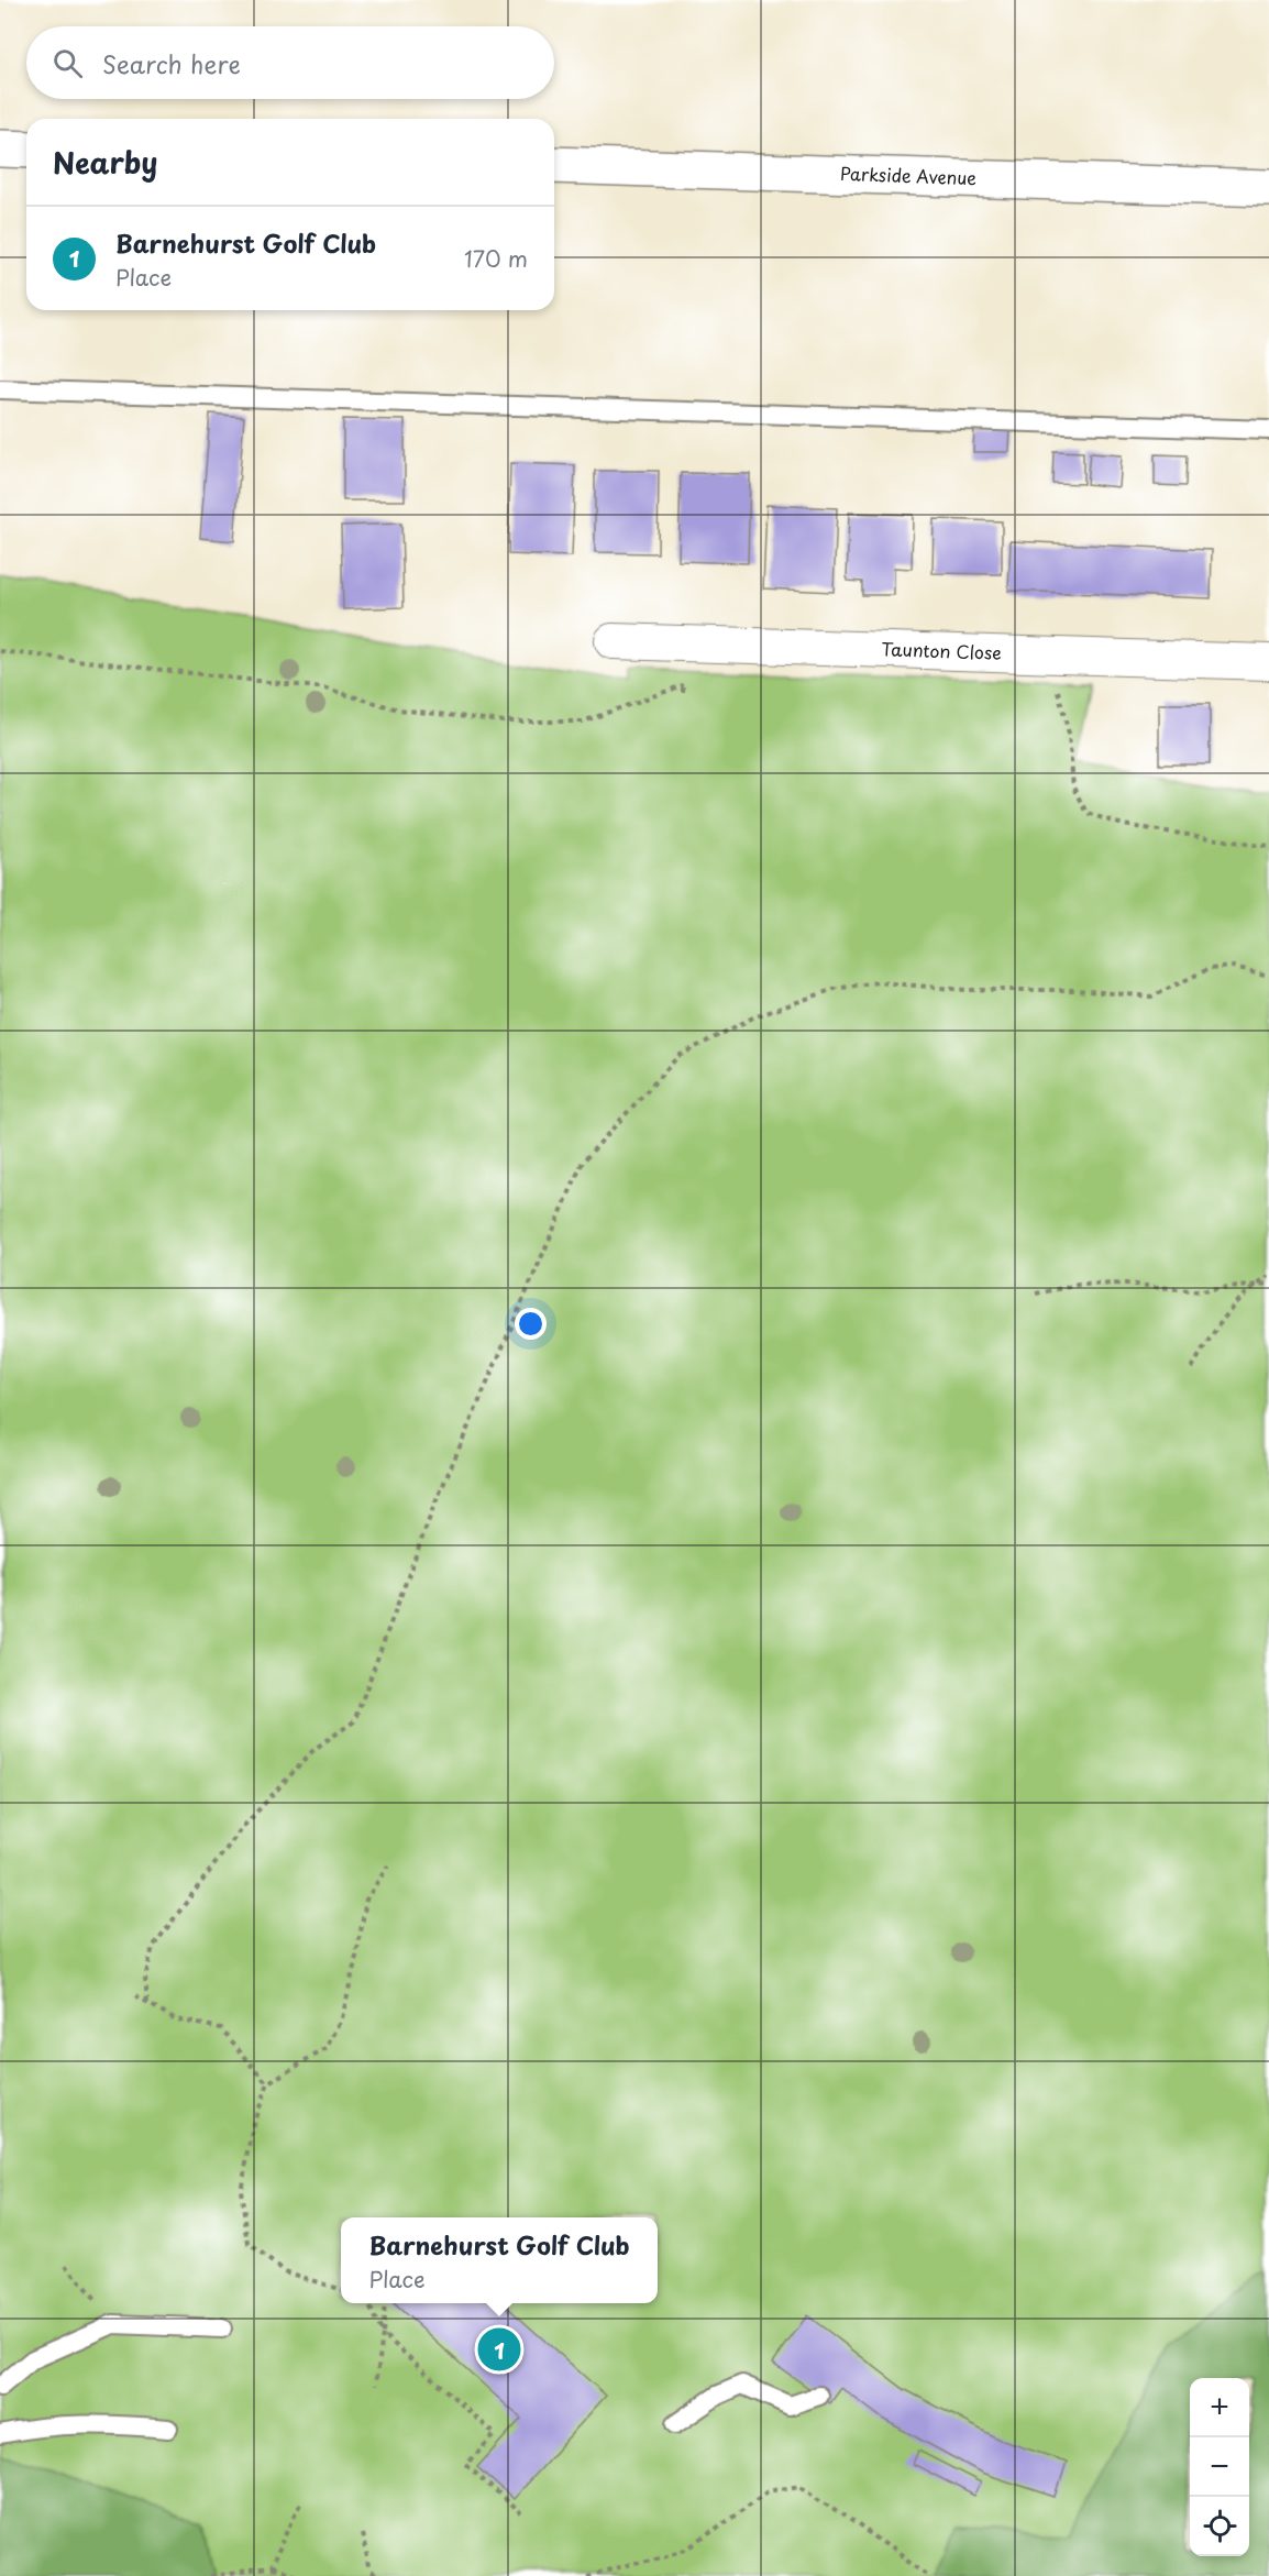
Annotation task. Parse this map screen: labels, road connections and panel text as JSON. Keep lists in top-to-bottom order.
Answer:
{
  "streets": {
    "street": ["Parkside Avenue", "Taunton Close"]
  },
  "page": {
    "search": "Search here",
    "heading": "Nearby",
    "list": [
      {
        "mark": "1",
        "name": "Barnehurst Golf Club",
        "note": "Place",
        "value": "170 m"
      }
    ],
    "popup": ["Barnehurst Golf Club", "Place"],
    "pins": "1",
    "map_buttons": ["+", "−"]
  }
}
